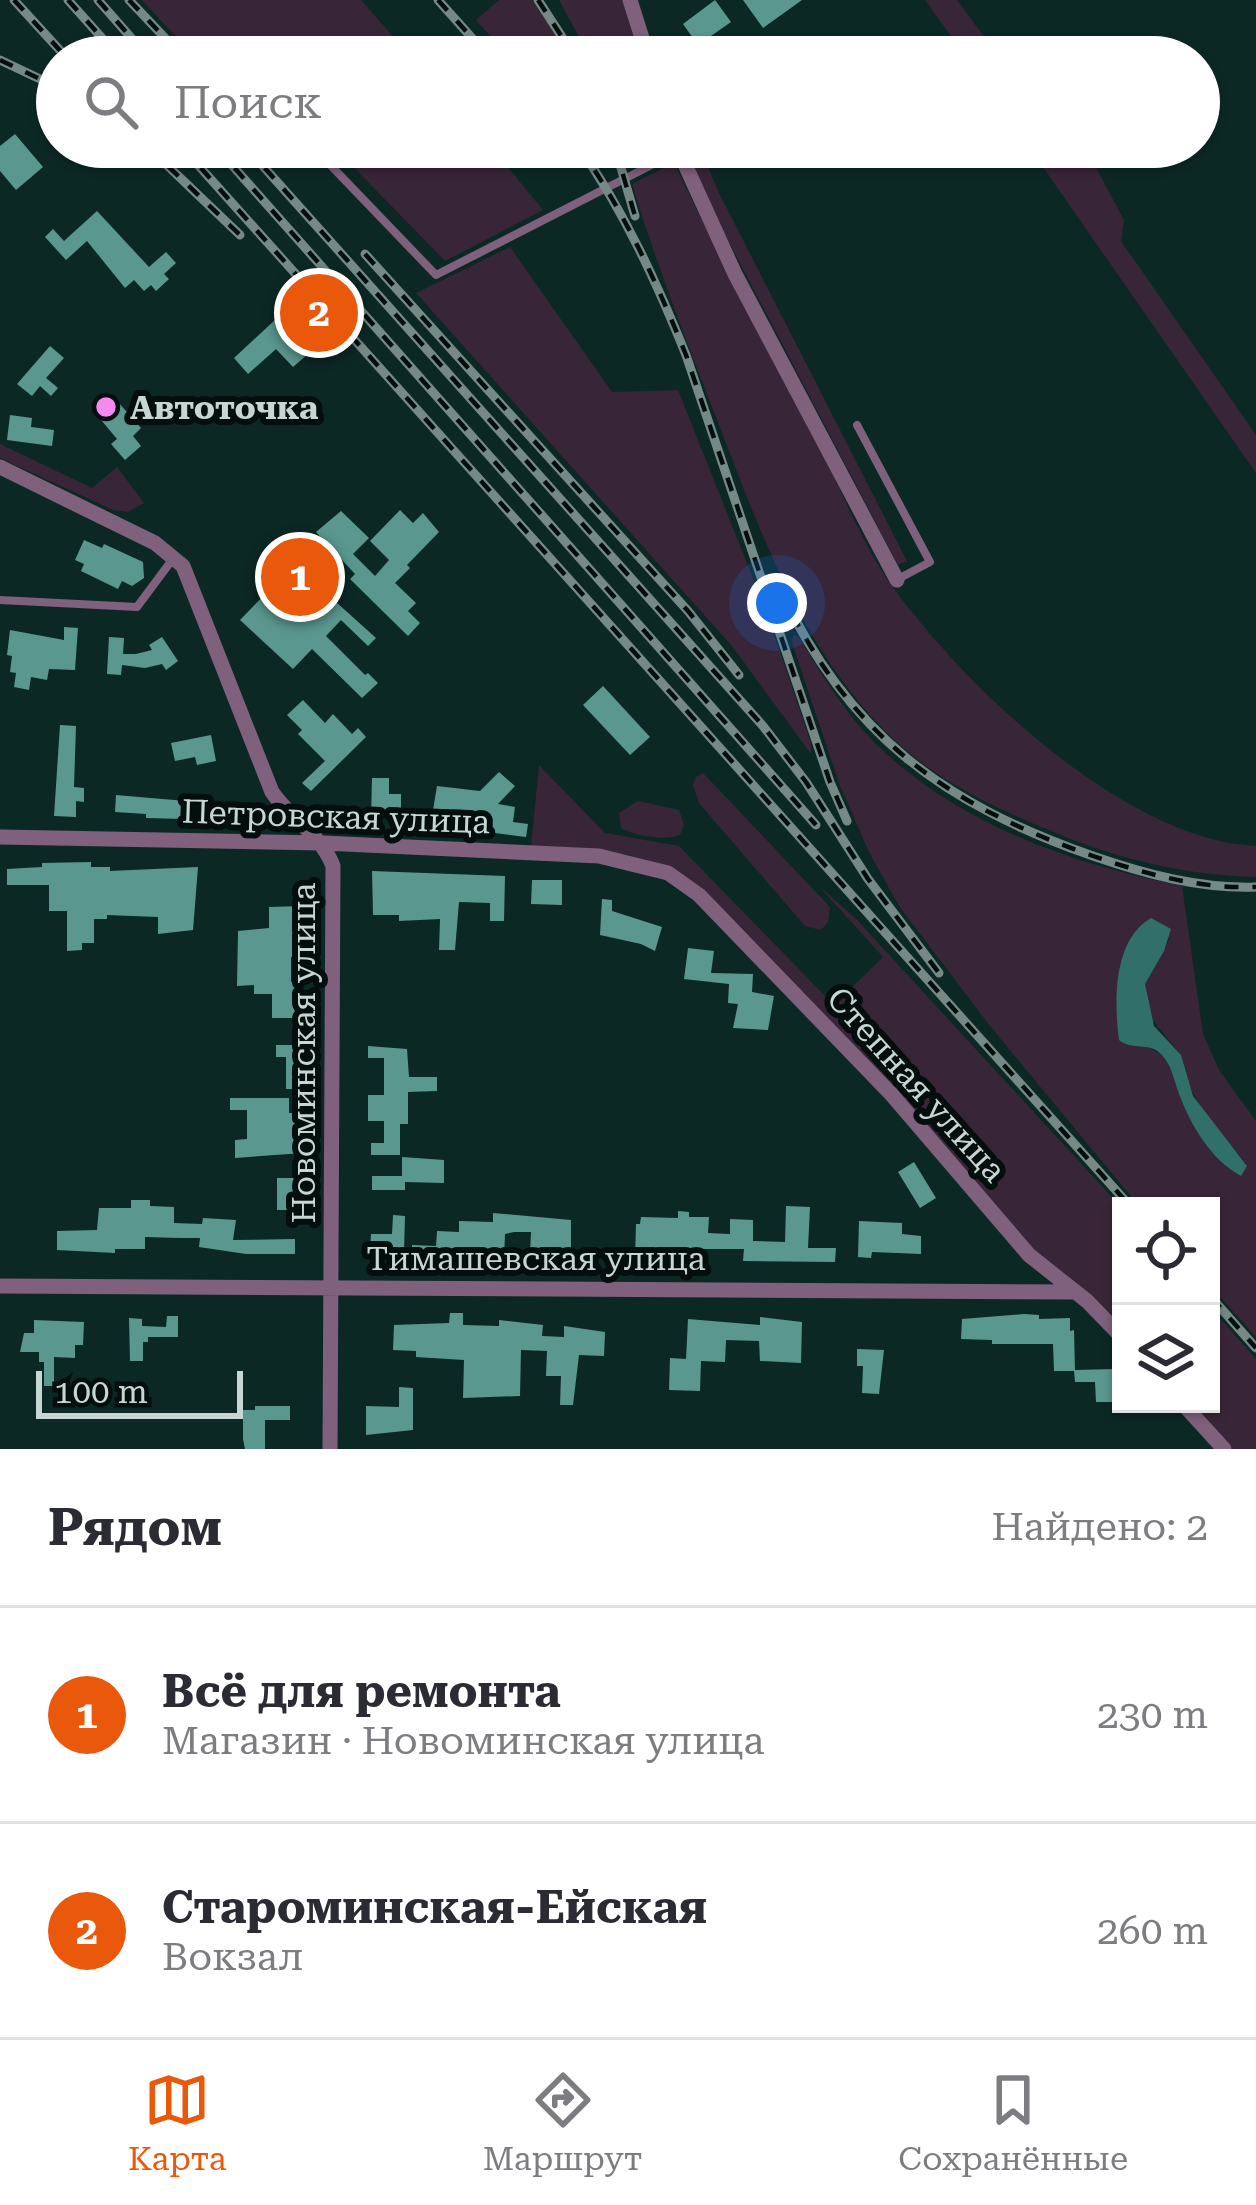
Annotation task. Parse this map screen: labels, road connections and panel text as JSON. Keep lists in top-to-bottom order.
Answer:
{
  "streets": {
    "street": [
      "Петровская улица",
      "Новоминская улица",
      "Степная улица",
      "Тимашевская улица"
    ]
  },
  "crossings": [
    ["Петровская улица", "Новоминская улица"],
    ["Петровская улица", "Степная улица"],
    ["Новоминская улица", "Тимашевская улица"],
    ["Степная улица", "Тимашевская улица"]
  ],
  "places": ["Автоточка"],
  "scale_bar": "100 m",
  "page": {
    "search": "Поиск",
    "pins": ["2", "1"],
    "scale": "100 m",
    "heading": ["Рядом", "Найдено: 2"],
    "list": [
      {
        "mark": "1",
        "name": "Всё для ремонта",
        "note": "Магазин · Новоминская улица",
        "value": "230 m"
      },
      {
        "mark": "2",
        "name": "Староминская-Ейская",
        "note": "Вокзал",
        "value": "260 m"
      }
    ],
    "nav": ["Карта", "Маршрут", "Сохранённые"]
  }
}
